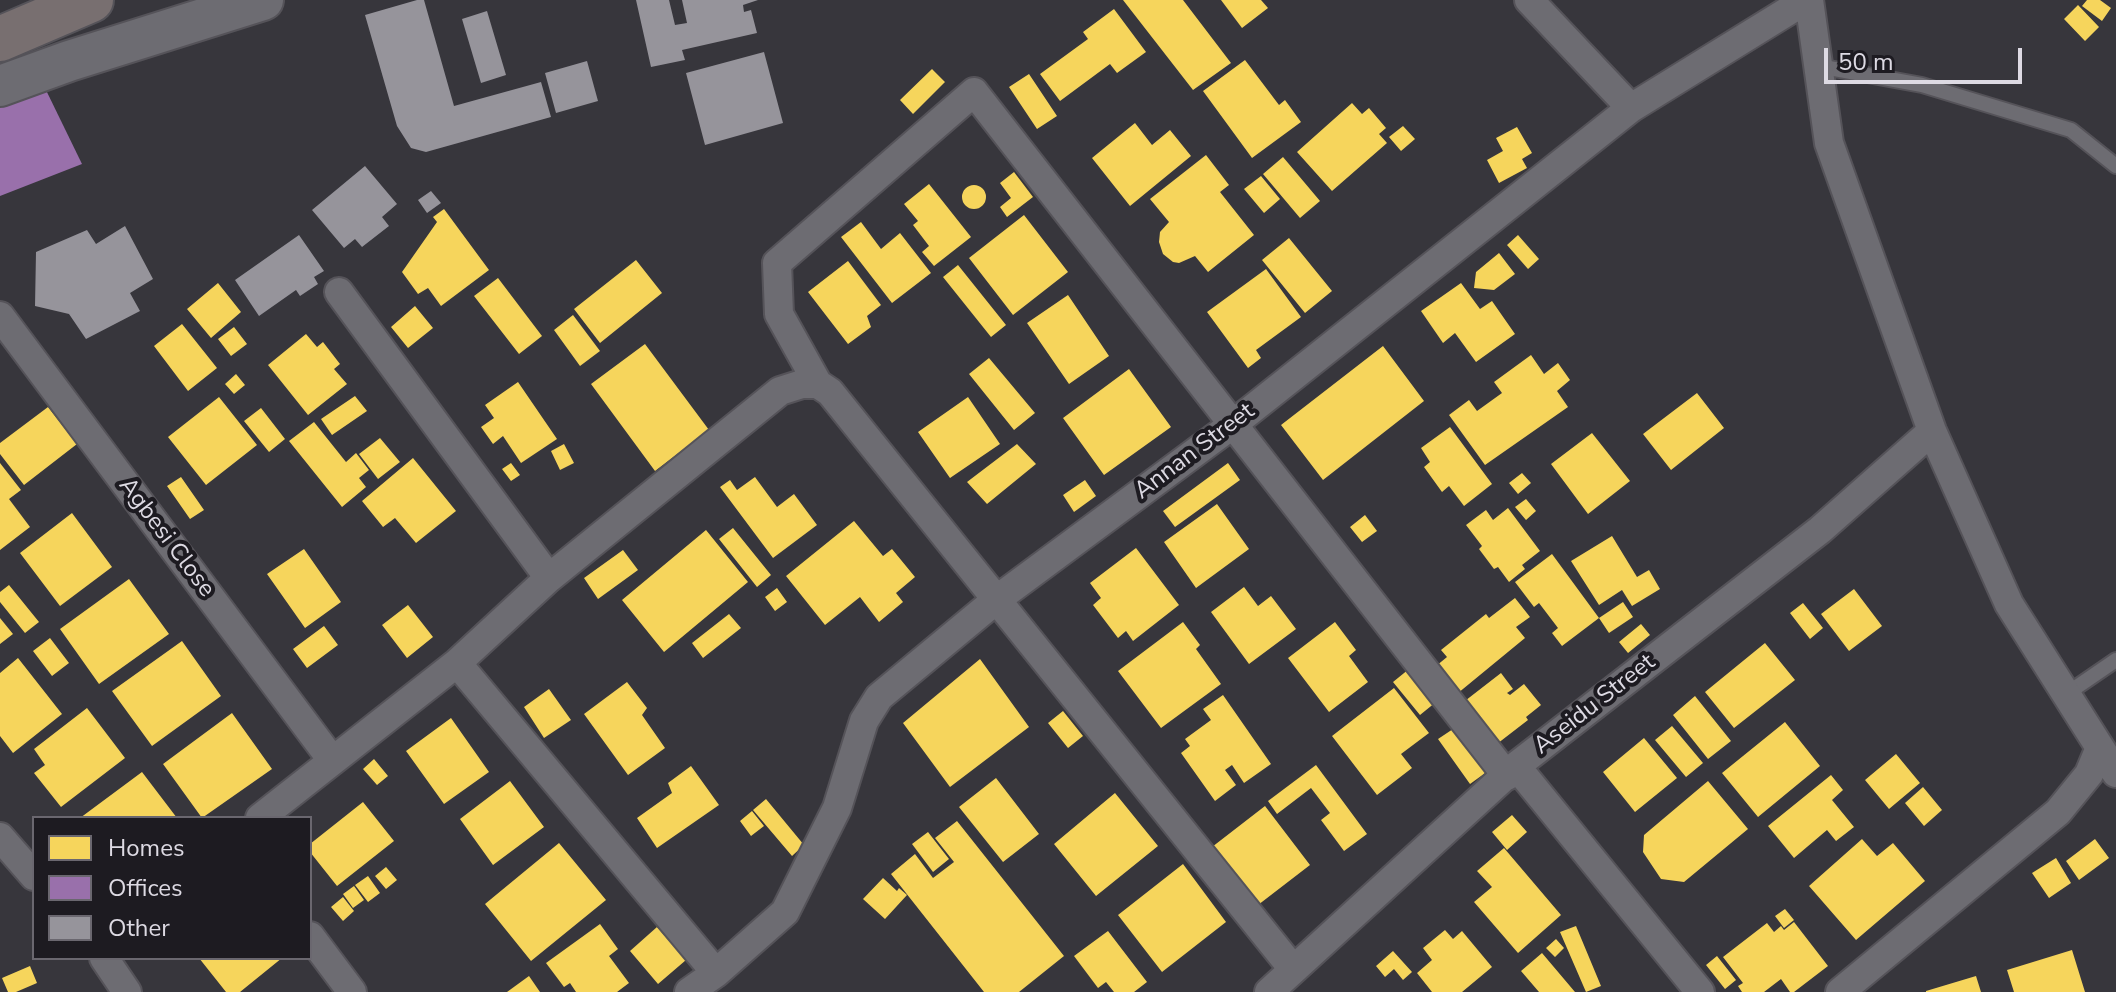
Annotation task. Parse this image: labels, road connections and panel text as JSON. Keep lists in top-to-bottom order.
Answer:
{
  "streets": {
    "street": ["Annan Street", "Agbesi Close", "Aseidu Street"]
  },
  "legend": ["Homes", "Offices", "Other"],
  "scale_bar": "50 m"
}
